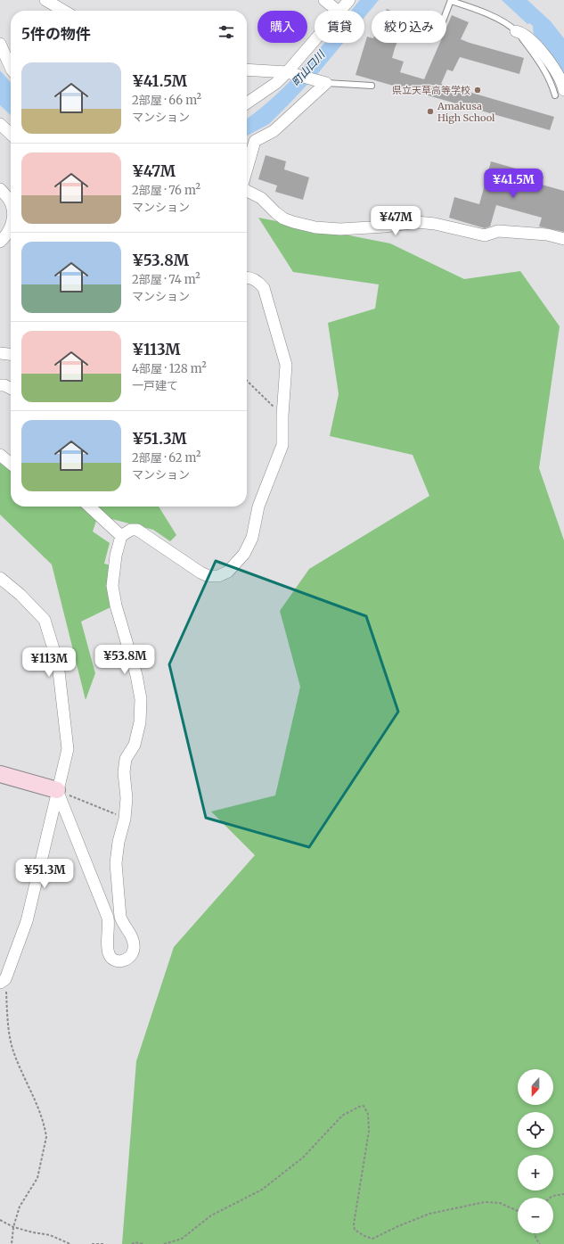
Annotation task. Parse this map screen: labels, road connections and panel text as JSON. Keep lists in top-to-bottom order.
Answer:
{
  "water": ["町山口川"],
  "places": ["県立天草高等学校", "Amakusa High School"],
  "north": "bottom",
  "page": {
    "chip": ["購入", "賃貸", "絞り込み"],
    "heading": "5件の物件",
    "list": [
      {
        "name": "¥41.5M",
        "note": "2部屋 · 66 m² · マンション"
      },
      {
        "name": "¥47M",
        "note": "2部屋 · 76 m² · マンション"
      },
      {
        "name": "¥53.8M",
        "note": "2部屋 · 74 m² · マンション"
      },
      {
        "name": "¥113M",
        "note": "4部屋 · 128 m² · 一戸建て"
      },
      {
        "name": "¥51.3M",
        "note": "2部屋 · 62 m² · マンション"
      }
    ],
    "price": [
      "¥41.5M",
      "¥47M",
      "¥53.8M",
      "¥113M",
      "¥51.3M"
    ],
    "map_buttons": ["+", "−"]
  }
}
